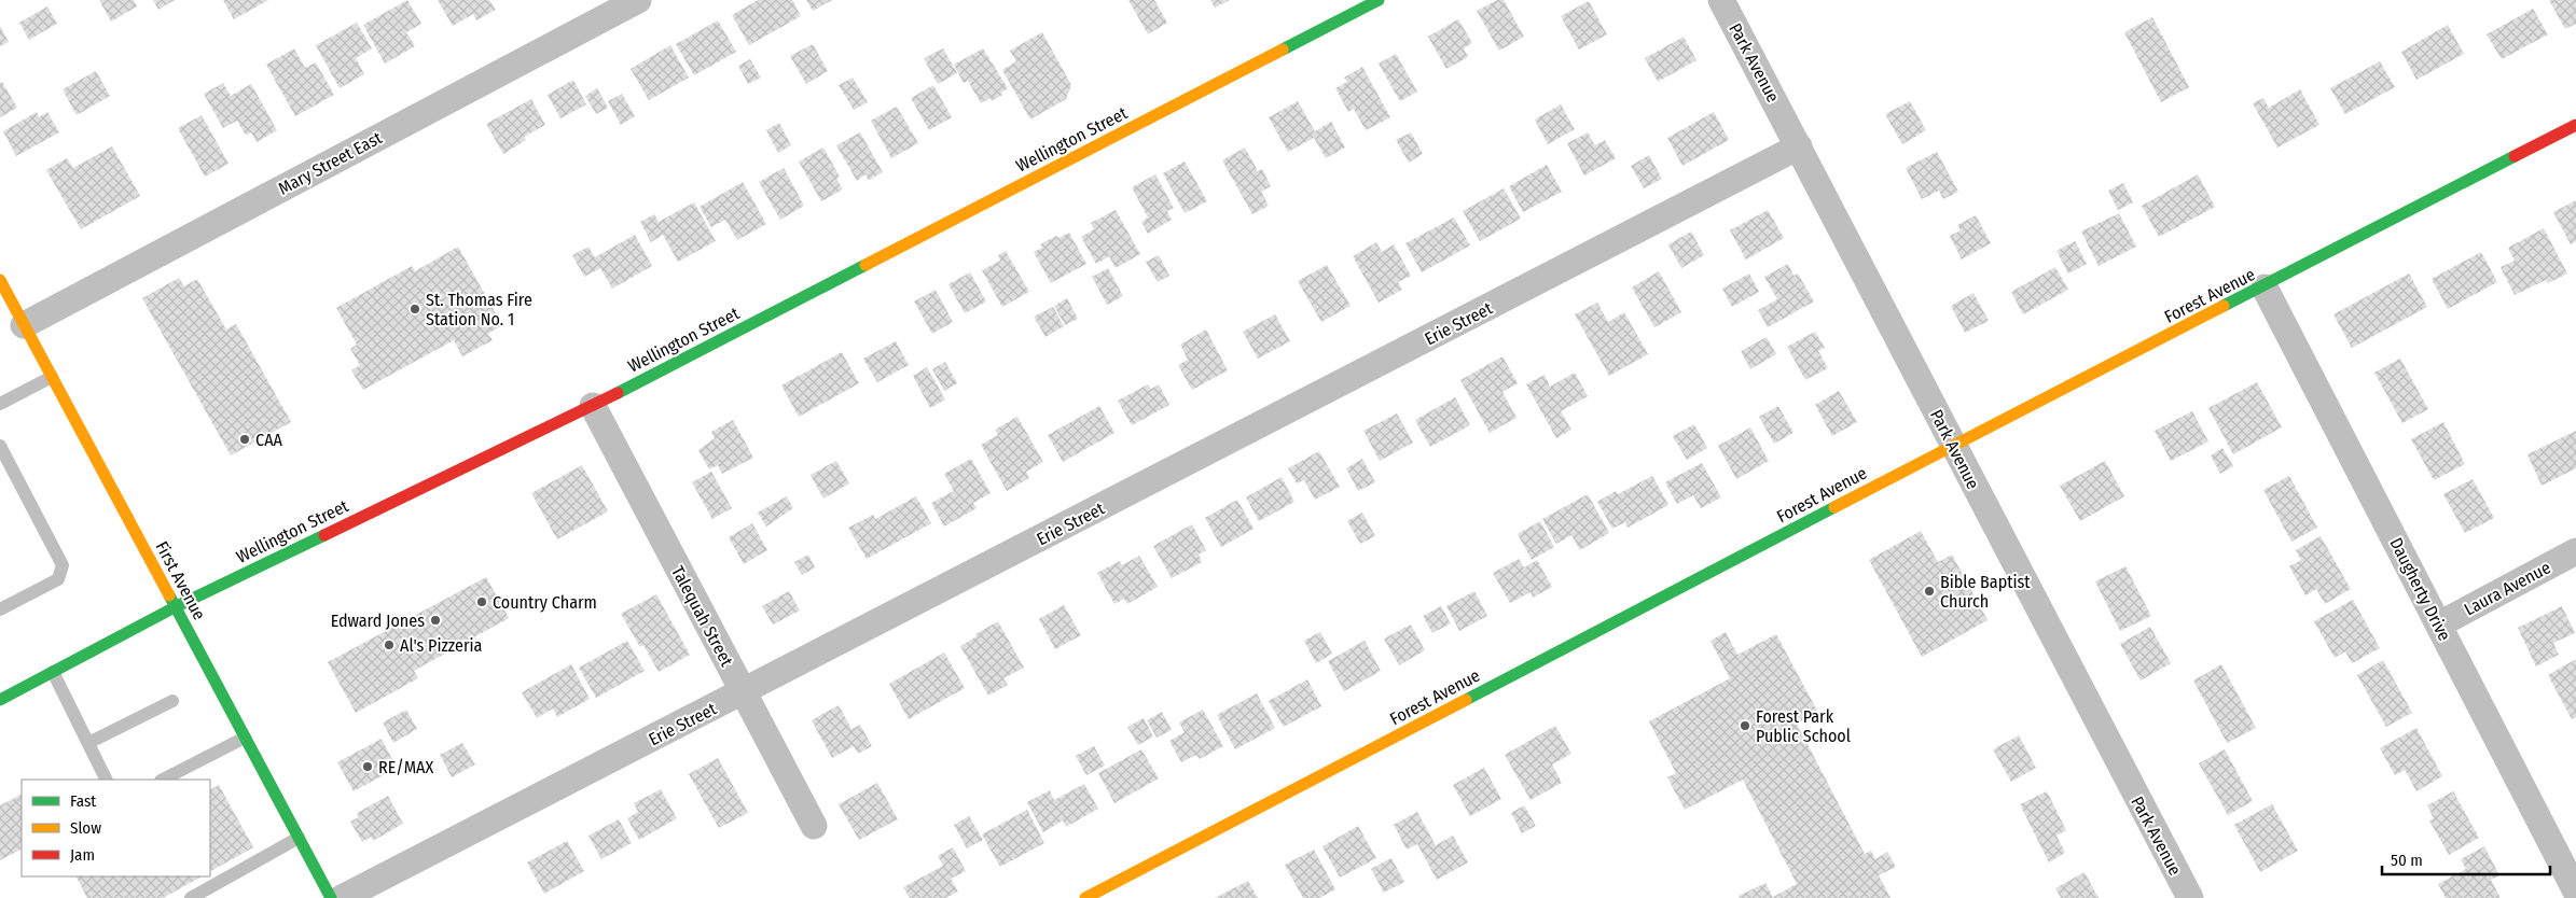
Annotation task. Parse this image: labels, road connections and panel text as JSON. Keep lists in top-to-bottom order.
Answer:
{
  "streets": {
    "street": [
      "Park Avenue",
      "Wellington Street",
      "Mary Street East",
      "Forest Avenue",
      "Erie Street",
      "First Avenue",
      "Laura Avenue",
      "Daugherty Drive",
      "Talequah Street"
    ]
  },
  "crossings": [
    ["Park Avenue", "Forest Avenue"],
    ["Park Avenue", "Erie Street"],
    ["Wellington Street", "First Avenue"],
    ["Wellington Street", "Talequah Street"],
    ["Mary Street East", "First Avenue"],
    ["Forest Avenue", "Daugherty Drive"],
    ["Erie Street", "Talequah Street"],
    ["Laura Avenue", "Daugherty Drive"]
  ],
  "places": [
    "St. Thomas Fire Station No. 1",
    "CAA",
    "Bible Baptist Church",
    "Country Charm",
    "Edward Jones",
    "Al's Pizzeria",
    "Forest Park Public School",
    "RE/MAX"
  ],
  "legend": ["Fast", "Slow", "Jam"],
  "scale_bar": "50 m"
}
